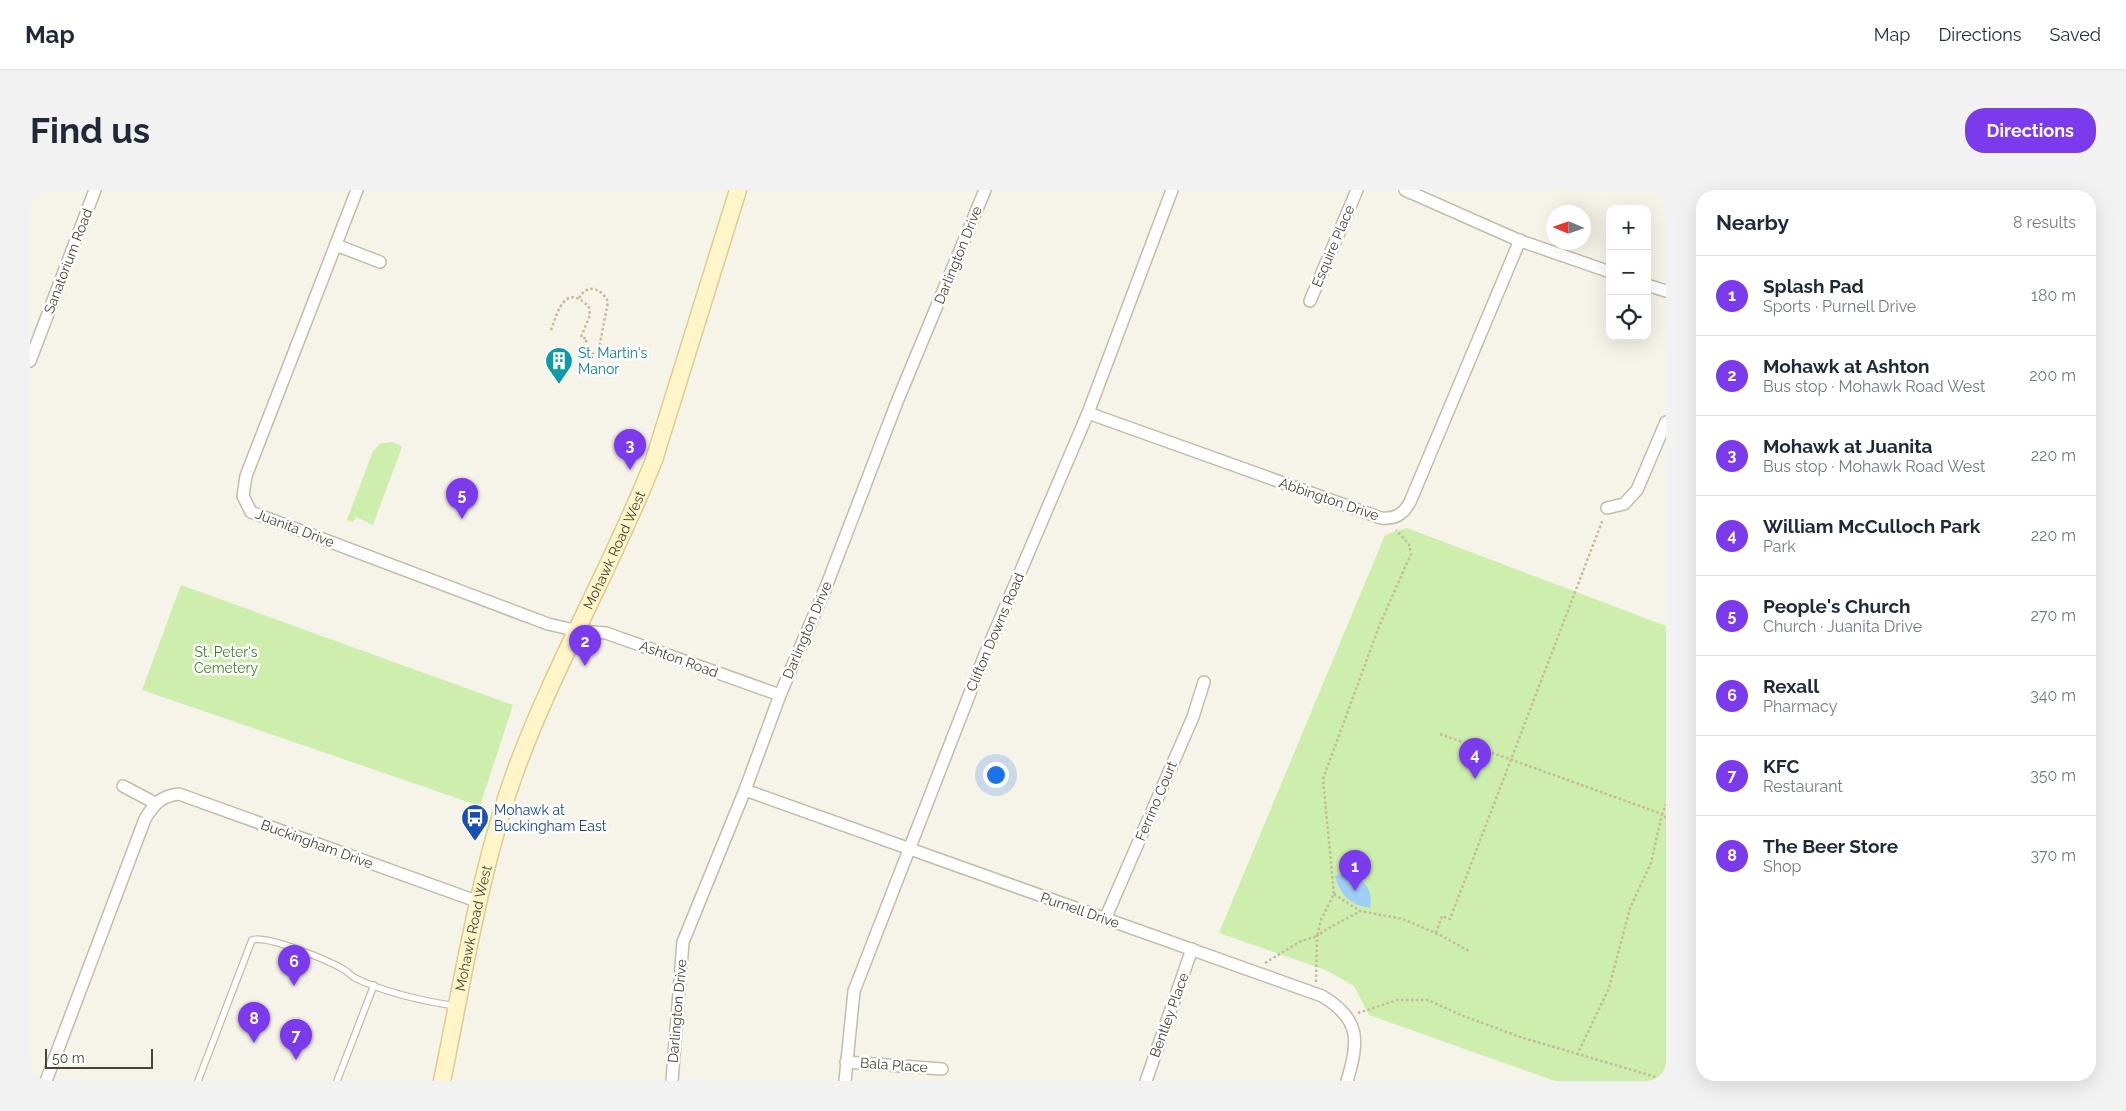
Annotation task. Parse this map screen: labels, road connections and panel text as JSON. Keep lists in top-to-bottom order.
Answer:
{
  "streets": {
    "main road": ["Mohawk Road West"],
    "street": [
      "Esquire Place",
      "Darlington Drive",
      "Sanatorium Road",
      "Abbington Drive",
      "Juanita Drive",
      "Clifton Downs Road",
      "Ashton Road",
      "Ferrino Court",
      "Buckingham Drive",
      "Purnell Drive",
      "Bentley Place",
      "Bala Place"
    ]
  },
  "crossings": [
    ["Darlington Drive", "Ashton Road"],
    ["Darlington Drive", "Purnell Drive"],
    ["Abbington Drive", "Clifton Downs Road"],
    ["Juanita Drive", "Mohawk Road West"],
    ["Juanita Drive", "Ashton Road"],
    ["Mohawk Road West", "Ashton Road"],
    ["Mohawk Road West", "Buckingham Drive"],
    ["Clifton Downs Road", "Purnell Drive"],
    ["Clifton Downs Road", "Bala Place"],
    ["Ferrino Court", "Purnell Drive"],
    ["Purnell Drive", "Bentley Place"]
  ],
  "parks": ["St. Peter's Cemetery"],
  "places": {
    "building": ["St. Martin's Manor"],
    "bus stop": ["Mohawk at Buckingham East"]
  },
  "scale_bar": "50 m",
  "north": "left",
  "page": {
    "header": "Map",
    "nav": ["Map", "Directions", "Saved"],
    "buttons": "Directions",
    "title": "Find us",
    "heading": ["Nearby", "8 results"],
    "map_buttons": ["+", "−"],
    "list": [
      {
        "mark": "1",
        "name": "Splash Pad",
        "note": "Sports · Purnell Drive",
        "value": "180 m"
      },
      {
        "mark": "2",
        "name": "Mohawk at Ashton",
        "note": "Bus stop · Mohawk Road West",
        "value": "200 m"
      },
      {
        "mark": "3",
        "name": "Mohawk at Juanita",
        "note": "Bus stop · Mohawk Road West",
        "value": "220 m"
      },
      {
        "mark": "4",
        "name": "William McCulloch Park",
        "note": "Park",
        "value": "220 m"
      },
      {
        "mark": "5",
        "name": "People's Church",
        "note": "Church · Juanita Drive",
        "value": "270 m"
      },
      {
        "mark": "6",
        "name": "Rexall",
        "note": "Pharmacy",
        "value": "340 m"
      },
      {
        "mark": "7",
        "name": "KFC",
        "note": "Restaurant",
        "value": "350 m"
      },
      {
        "mark": "8",
        "name": "The Beer Store",
        "note": "Shop",
        "value": "370 m"
      }
    ],
    "pins": [
      "3",
      "5",
      "2",
      "4",
      "1",
      "6",
      "8",
      "7"
    ],
    "scale": "50 m"
  }
}
